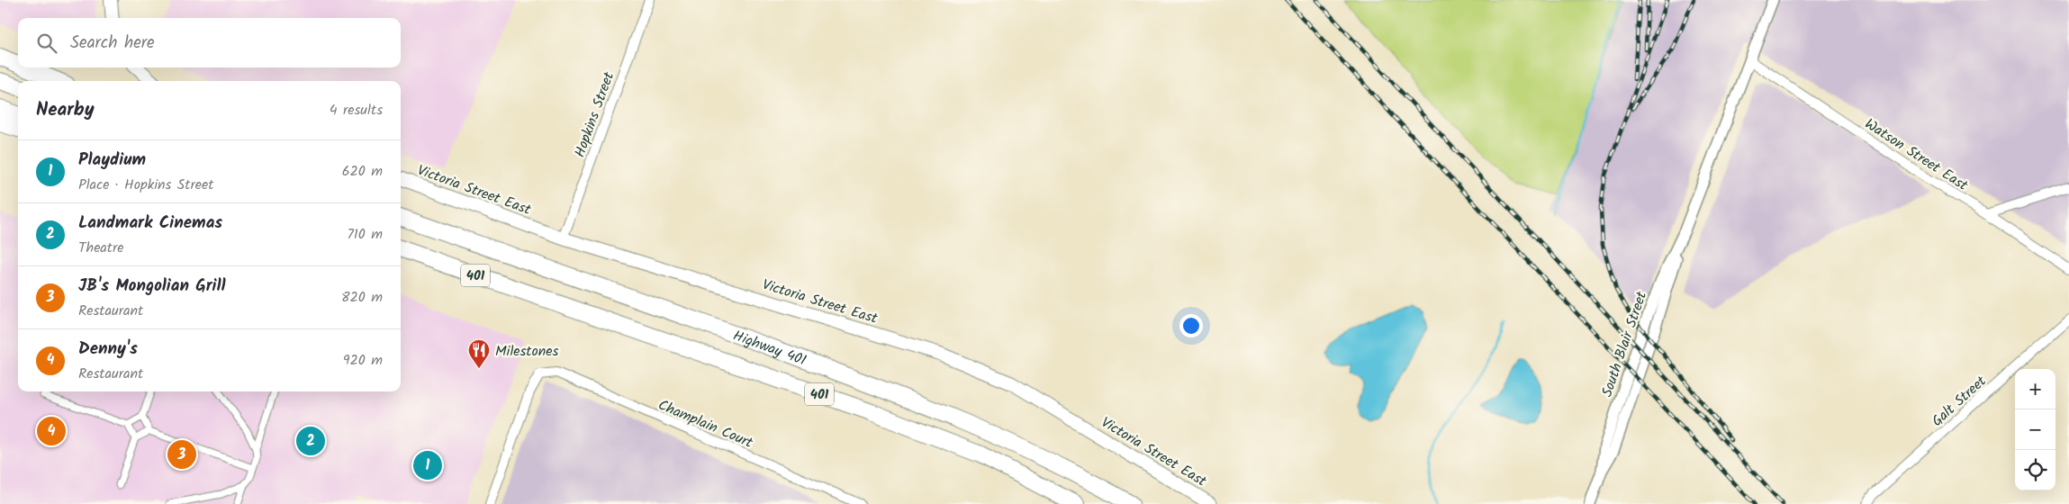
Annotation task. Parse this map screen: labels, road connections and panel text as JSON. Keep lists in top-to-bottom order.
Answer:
{
  "streets": {
    "highway": ["401", "Highway 401"],
    "main road": ["Victoria Street East"],
    "street": [
      "Hopkins Street",
      "Watson Street East",
      "South Blair Street",
      "Galt Street",
      "Champlain Court"
    ]
  },
  "crossings": [
    ["Hopkins Street", "Victoria Street East"],
    ["Watson Street East", "South Blair Street"]
  ],
  "places": {
    "restaurant": ["Milestones"]
  },
  "page": {
    "search": "Search here",
    "heading": ["Nearby", "4 results"],
    "list": [
      {
        "mark": "1",
        "name": "Playdium",
        "note": "Place · Hopkins Street",
        "value": "620 m"
      },
      {
        "mark": "2",
        "name": "Landmark Cinemas",
        "note": "Theatre",
        "value": "710 m"
      },
      {
        "mark": "3",
        "name": "JB's Mongolian Grill",
        "note": "Restaurant",
        "value": "820 m"
      },
      {
        "mark": "4",
        "name": "Denny's",
        "note": "Restaurant",
        "value": "920 m"
      }
    ],
    "map_buttons": ["+", "−"],
    "pins": [
      "4",
      "2",
      "3",
      "1"
    ]
  }
}
